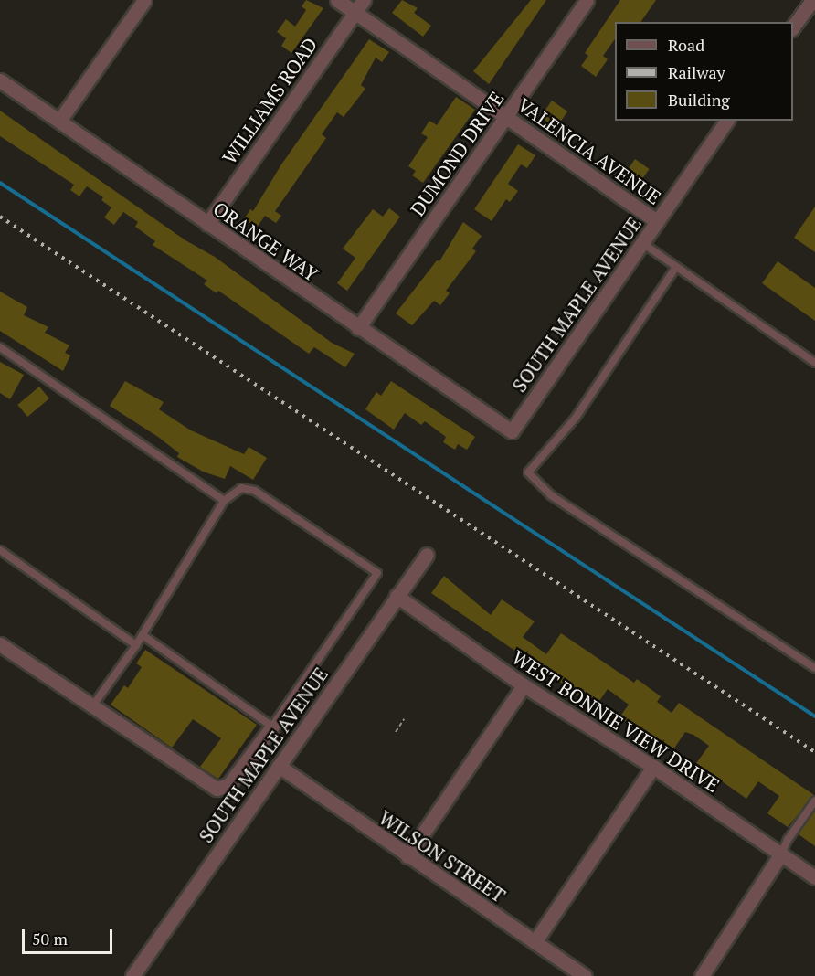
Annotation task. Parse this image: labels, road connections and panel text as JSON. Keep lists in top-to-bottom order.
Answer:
{
  "streets": {
    "street": [
      "WILLIAMS ROAD",
      "VALENCIA AVENUE",
      "DUMOND DRIVE",
      "ORANGE WAY",
      "SOUTH MAPLE AVENUE",
      "WEST BONNIE VIEW DRIVE",
      "WILSON STREET"
    ]
  },
  "crossings": [
    ["WILLIAMS ROAD", "VALENCIA AVENUE"],
    ["WILLIAMS ROAD", "ORANGE WAY"],
    ["VALENCIA AVENUE", "DUMOND DRIVE"],
    ["VALENCIA AVENUE", "SOUTH MAPLE AVENUE"],
    ["DUMOND DRIVE", "ORANGE WAY"],
    ["ORANGE WAY", "SOUTH MAPLE AVENUE"],
    ["SOUTH MAPLE AVENUE", "WEST BONNIE VIEW DRIVE"],
    ["SOUTH MAPLE AVENUE", "WILSON STREET"]
  ],
  "legend": ["Road", "Railway", "Building"],
  "scale_bar": "50 m"
}
